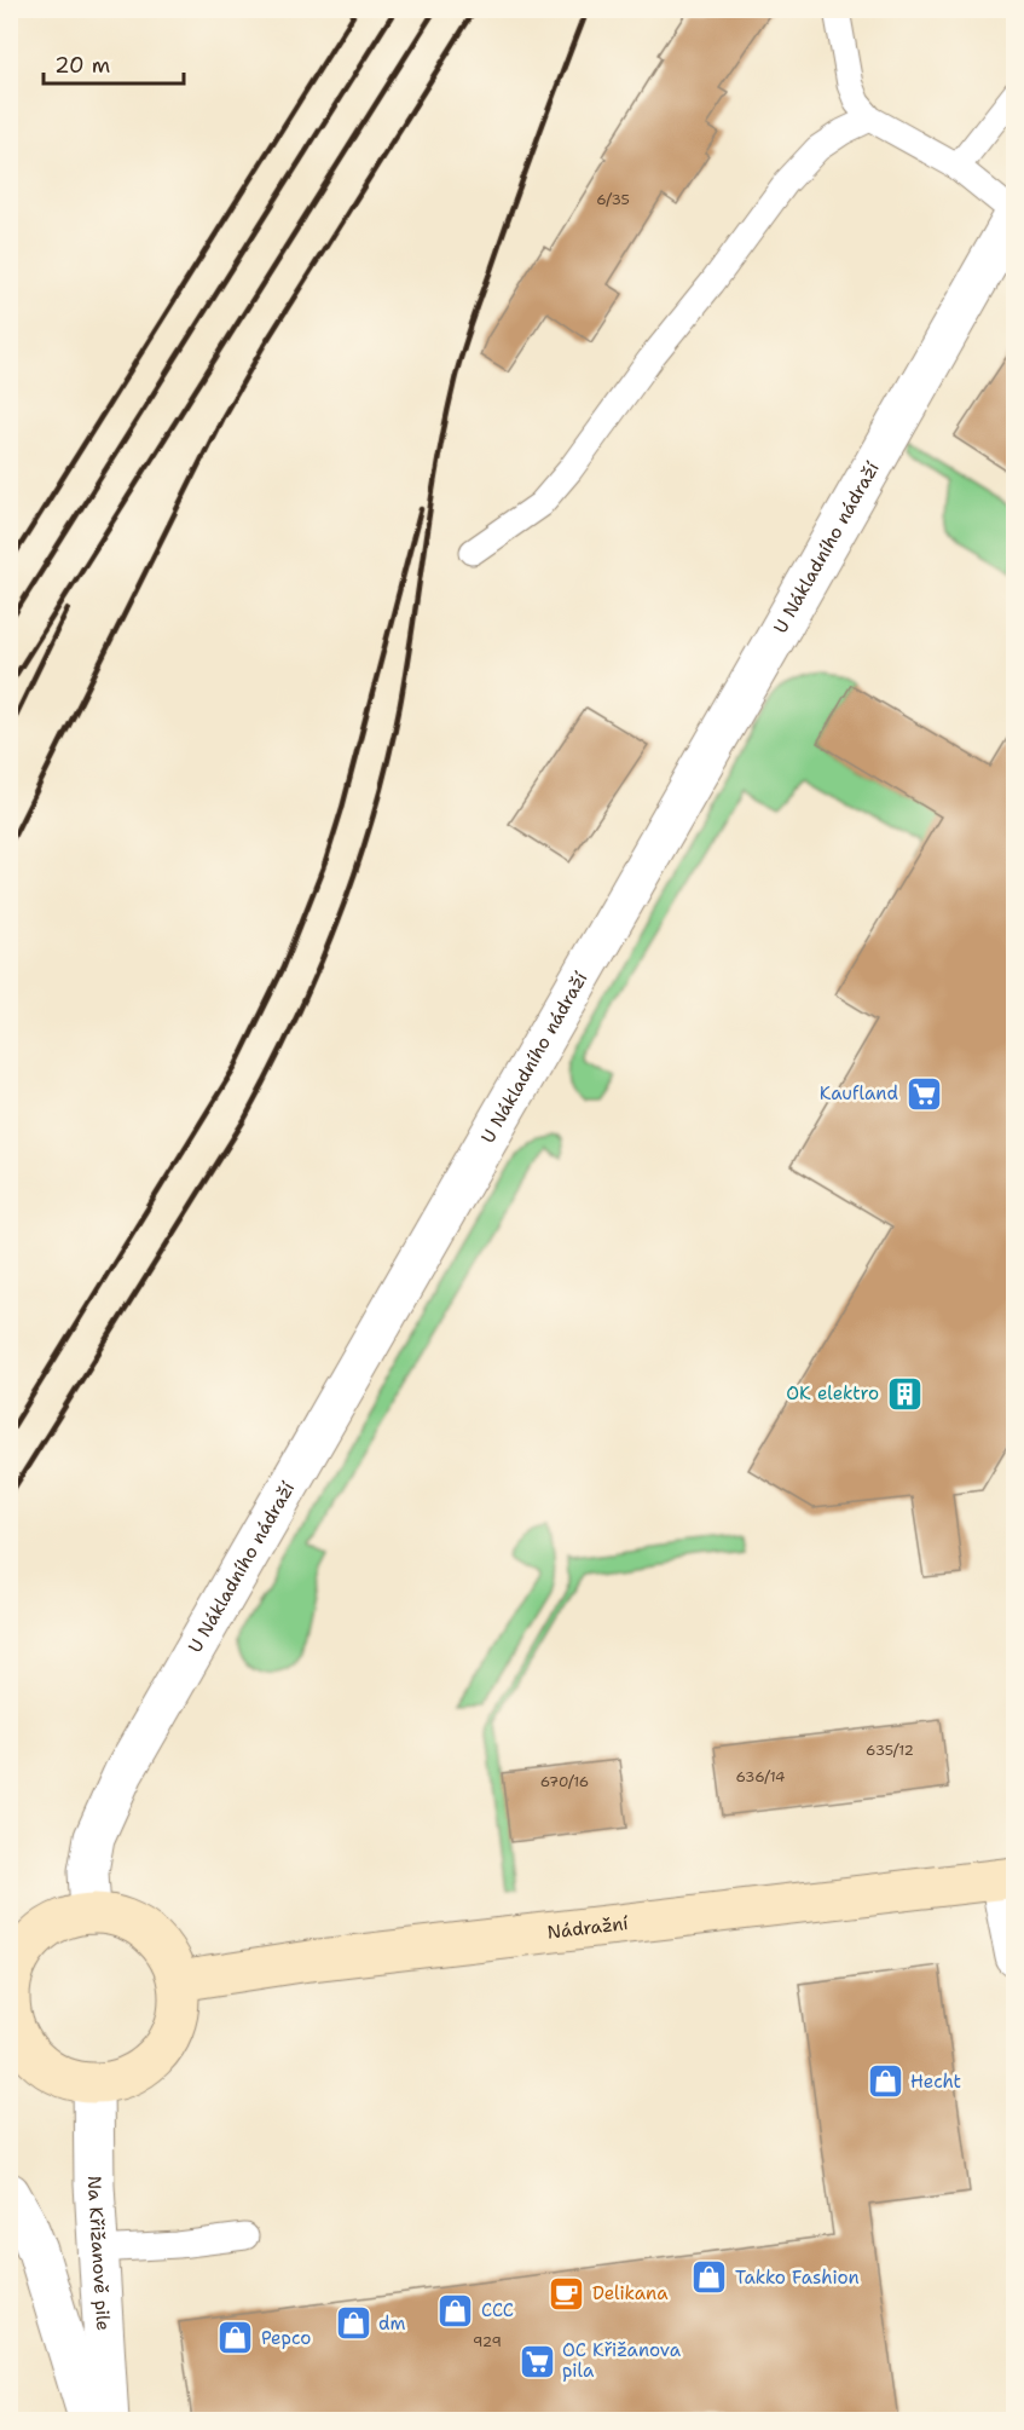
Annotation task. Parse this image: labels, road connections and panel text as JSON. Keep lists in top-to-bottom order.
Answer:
{
  "streets": {
    "main road": ["Nádražní"],
    "street": ["U Nákladního nádraží", "Na Křižanově pile"]
  },
  "crossings": [
    ["U Nákladního nádraží", "Nádražní"],
    ["U Nákladního nádraží", "Na Křižanově pile"],
    ["Nádražní", "Na Křižanově pile"]
  ],
  "places": {
    "supermarket": ["Kaufland", "OC Křižanova pila"],
    "building": ["OK elektro"],
    "shop": [
      "Hecht",
      "Takko Fashion",
      "CCC",
      "dm",
      "Pepco"
    ],
    "cafe": ["Delikana"]
  },
  "house_numbers": [
    "6/35",
    "635/12",
    "636/14",
    "670/16",
    "929"
  ],
  "scale_bar": "20 m"
}
